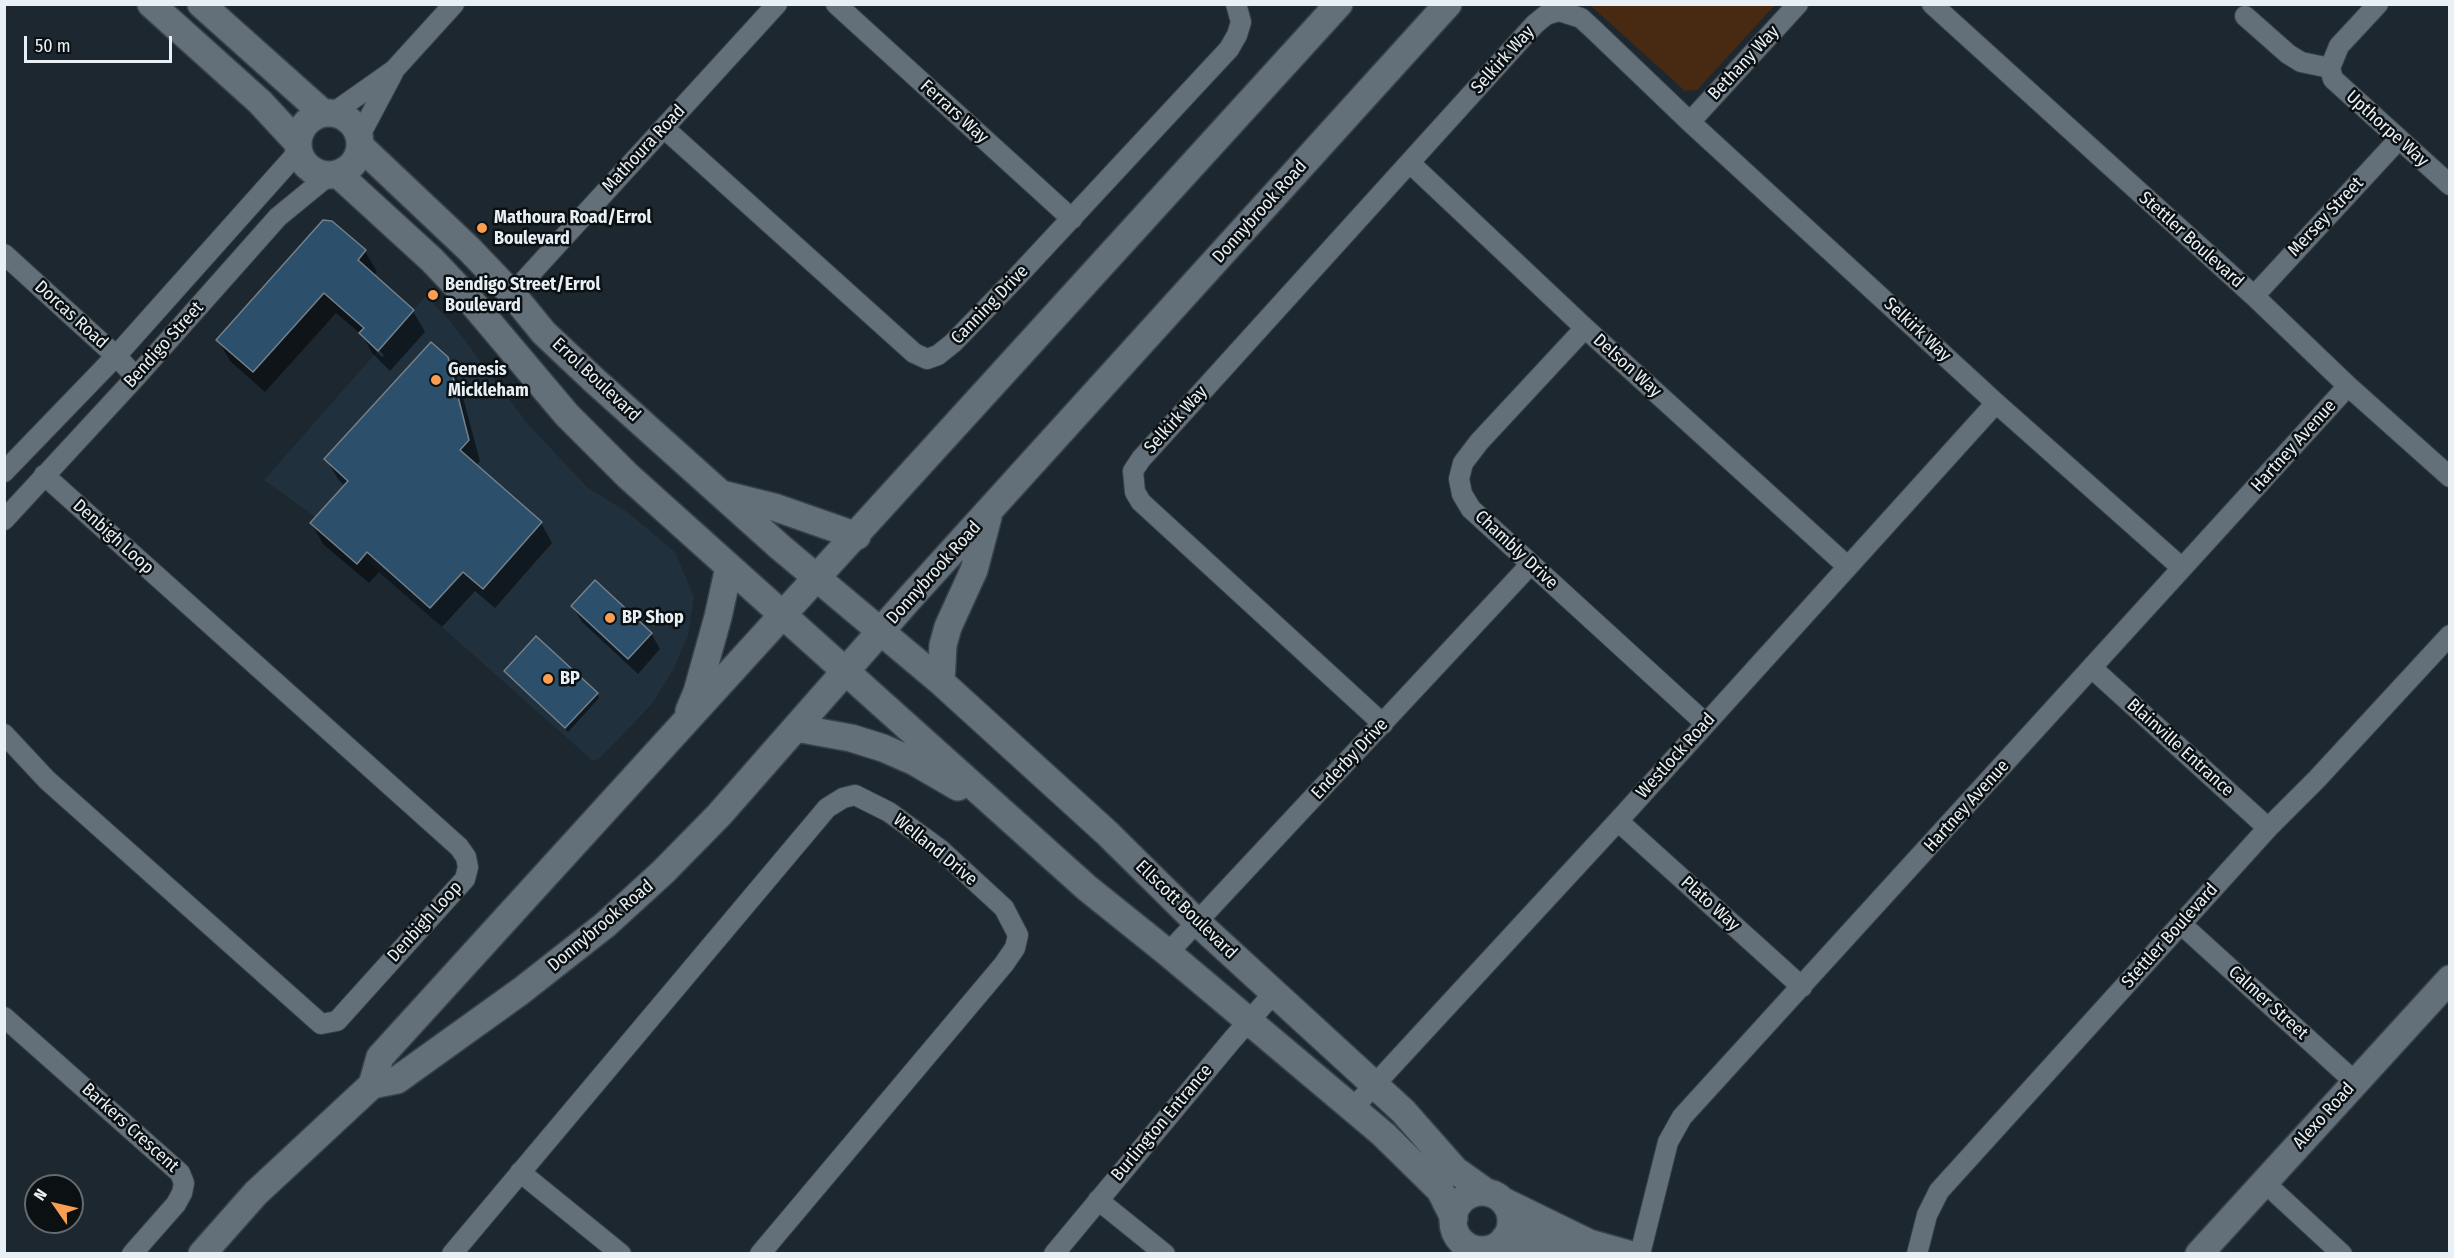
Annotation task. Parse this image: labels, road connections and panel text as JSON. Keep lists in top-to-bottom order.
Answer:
{
  "streets": {
    "street": [
      "Selkirk Way",
      "Bethany Way",
      "Ferrars Way",
      "Upthorpe Way",
      "Mathoura Road",
      "Donnybrook Road",
      "Mersey Street",
      "Stettler Boulevard",
      "Canning Drive",
      "Dorcas Road",
      "Bendigo Street",
      "Delson Way",
      "Errol Boulevard",
      "Hartney Avenue",
      "Denbigh Loop",
      "Chambly Drive",
      "Blainville Entrance",
      "Westlock Road",
      "Enderby Drive",
      "Welland Drive",
      "Plato Way",
      "Ellscott Boulevard",
      "Calmer Street",
      "Alexo Road",
      "Burlington Entrance",
      "Barkers Crescent"
    ]
  },
  "crossings": [
    ["Selkirk Way", "Bethany Way"],
    ["Selkirk Way", "Delson Way"],
    ["Selkirk Way", "Hartney Avenue"],
    ["Selkirk Way", "Westlock Road"],
    ["Selkirk Way", "Enderby Drive"],
    ["Ferrars Way", "Canning Drive"],
    ["Upthorpe Way", "Mersey Street"],
    ["Mathoura Road", "Canning Drive"],
    ["Mathoura Road", "Errol Boulevard"],
    ["Donnybrook Road", "Errol Boulevard"],
    ["Donnybrook Road", "Ellscott Boulevard"],
    ["Mersey Street", "Stettler Boulevard"],
    ["Stettler Boulevard", "Hartney Avenue"],
    ["Stettler Boulevard", "Blainville Entrance"],
    ["Stettler Boulevard", "Calmer Street"],
    ["Dorcas Road", "Bendigo Street"],
    ["Bendigo Street", "Errol Boulevard"],
    ["Bendigo Street", "Denbigh Loop"],
    ["Delson Way", "Chambly Drive"],
    ["Delson Way", "Westlock Road"],
    ["Errol Boulevard", "Ellscott Boulevard"],
    ["Hartney Avenue", "Blainville Entrance"],
    ["Hartney Avenue", "Plato Way"],
    ["Chambly Drive", "Westlock Road"],
    ["Chambly Drive", "Enderby Drive"],
    ["Westlock Road", "Plato Way"],
    ["Westlock Road", "Ellscott Boulevard"],
    ["Enderby Drive", "Ellscott Boulevard"],
    ["Ellscott Boulevard", "Burlington Entrance"],
    ["Calmer Street", "Alexo Road"]
  ],
  "places": [
    "Mathoura Road/Errol Boulevard",
    "Bendigo Street/Errol Boulevard",
    "Genesis Mickleham",
    "BP Shop",
    "BP"
  ],
  "scale_bar": "50 m",
  "north": "top left"
}
